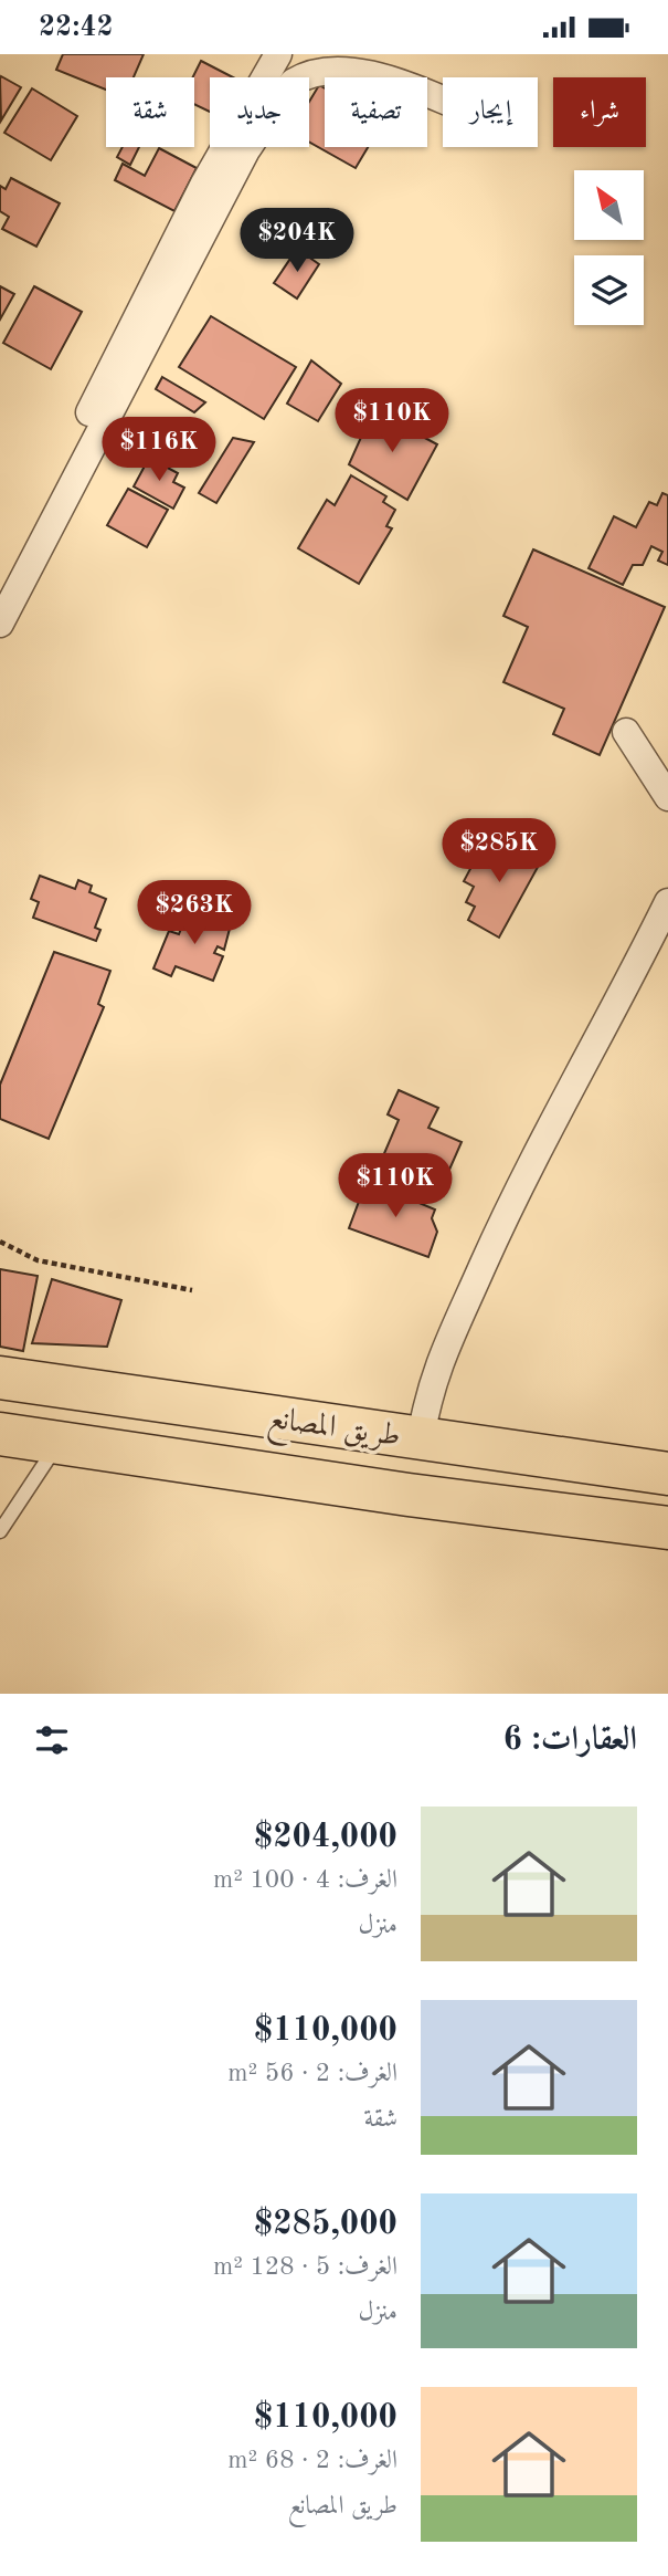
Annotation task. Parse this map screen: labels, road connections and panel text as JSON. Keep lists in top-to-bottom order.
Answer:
{
  "streets": {
    "main road": ["طريق المصانع"]
  },
  "north": "top left",
  "page": {
    "status": "22:42",
    "chip": [
      "شراء",
      "إيجار",
      "تصفية",
      "جديد",
      "شقة"
    ],
    "price": [
      "$204K",
      "$110K",
      "$116K",
      "$285K",
      "$263K",
      "$110K"
    ],
    "heading": "العقارات: 6",
    "list": [
      {
        "name": "$204,000",
        "note": "الغرف: 4 · 100 m² · منزل"
      },
      {
        "name": "$110,000",
        "note": "الغرف: 2 · 56 m² · شقة"
      },
      {
        "name": "$285,000",
        "note": "الغرف: 5 · 128 m² · منزل"
      },
      {
        "name": "$110,000",
        "note": "الغرف: 2 · 68 m² · طريق المصانع"
      }
    ]
  }
}
